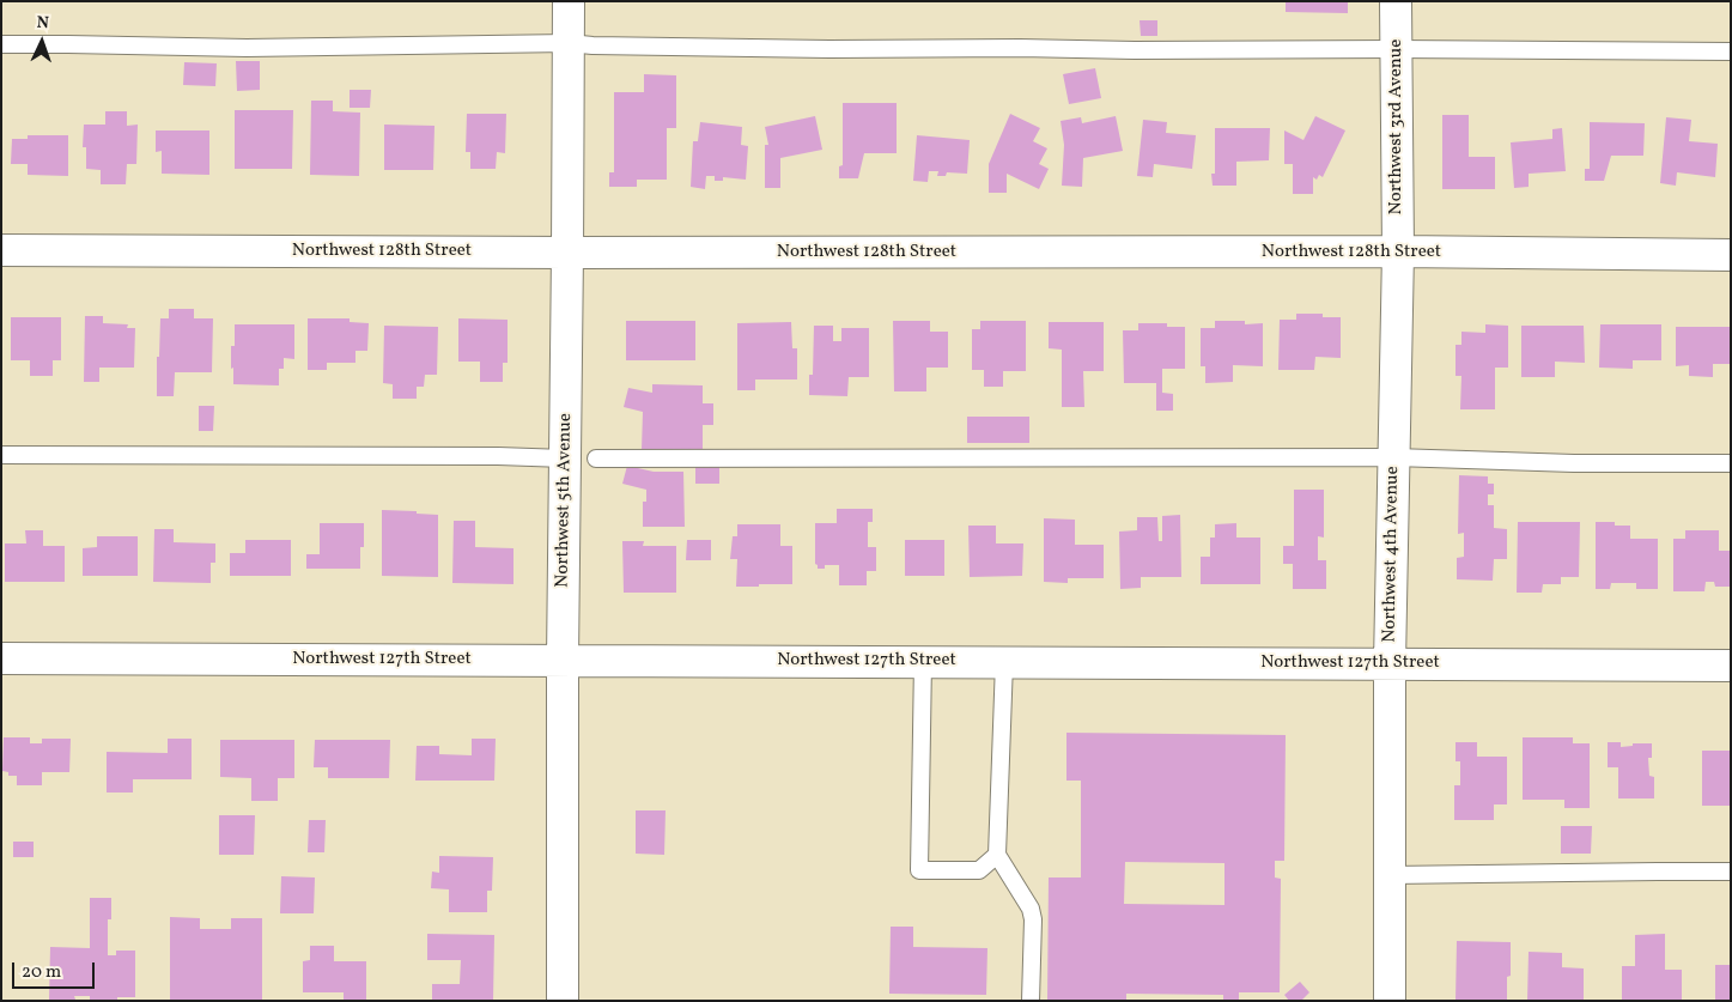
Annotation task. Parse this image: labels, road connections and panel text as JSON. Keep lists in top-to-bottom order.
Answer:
{
  "streets": {
    "street": [
      "Northwest 3rd Avenue",
      "Northwest 128th Street",
      "Northwest 5th Avenue",
      "Northwest 4th Avenue",
      "Northwest 127th Street"
    ]
  },
  "crossings": [
    ["Northwest 3rd Avenue", "Northwest 128th Street"],
    ["Northwest 3rd Avenue", "Northwest 4th Avenue"],
    ["Northwest 128th Street", "Northwest 5th Avenue"],
    ["Northwest 128th Street", "Northwest 4th Avenue"],
    ["Northwest 5th Avenue", "Northwest 127th Street"],
    ["Northwest 4th Avenue", "Northwest 127th Street"]
  ],
  "scale_bar": "20 m",
  "north": "top"
}
